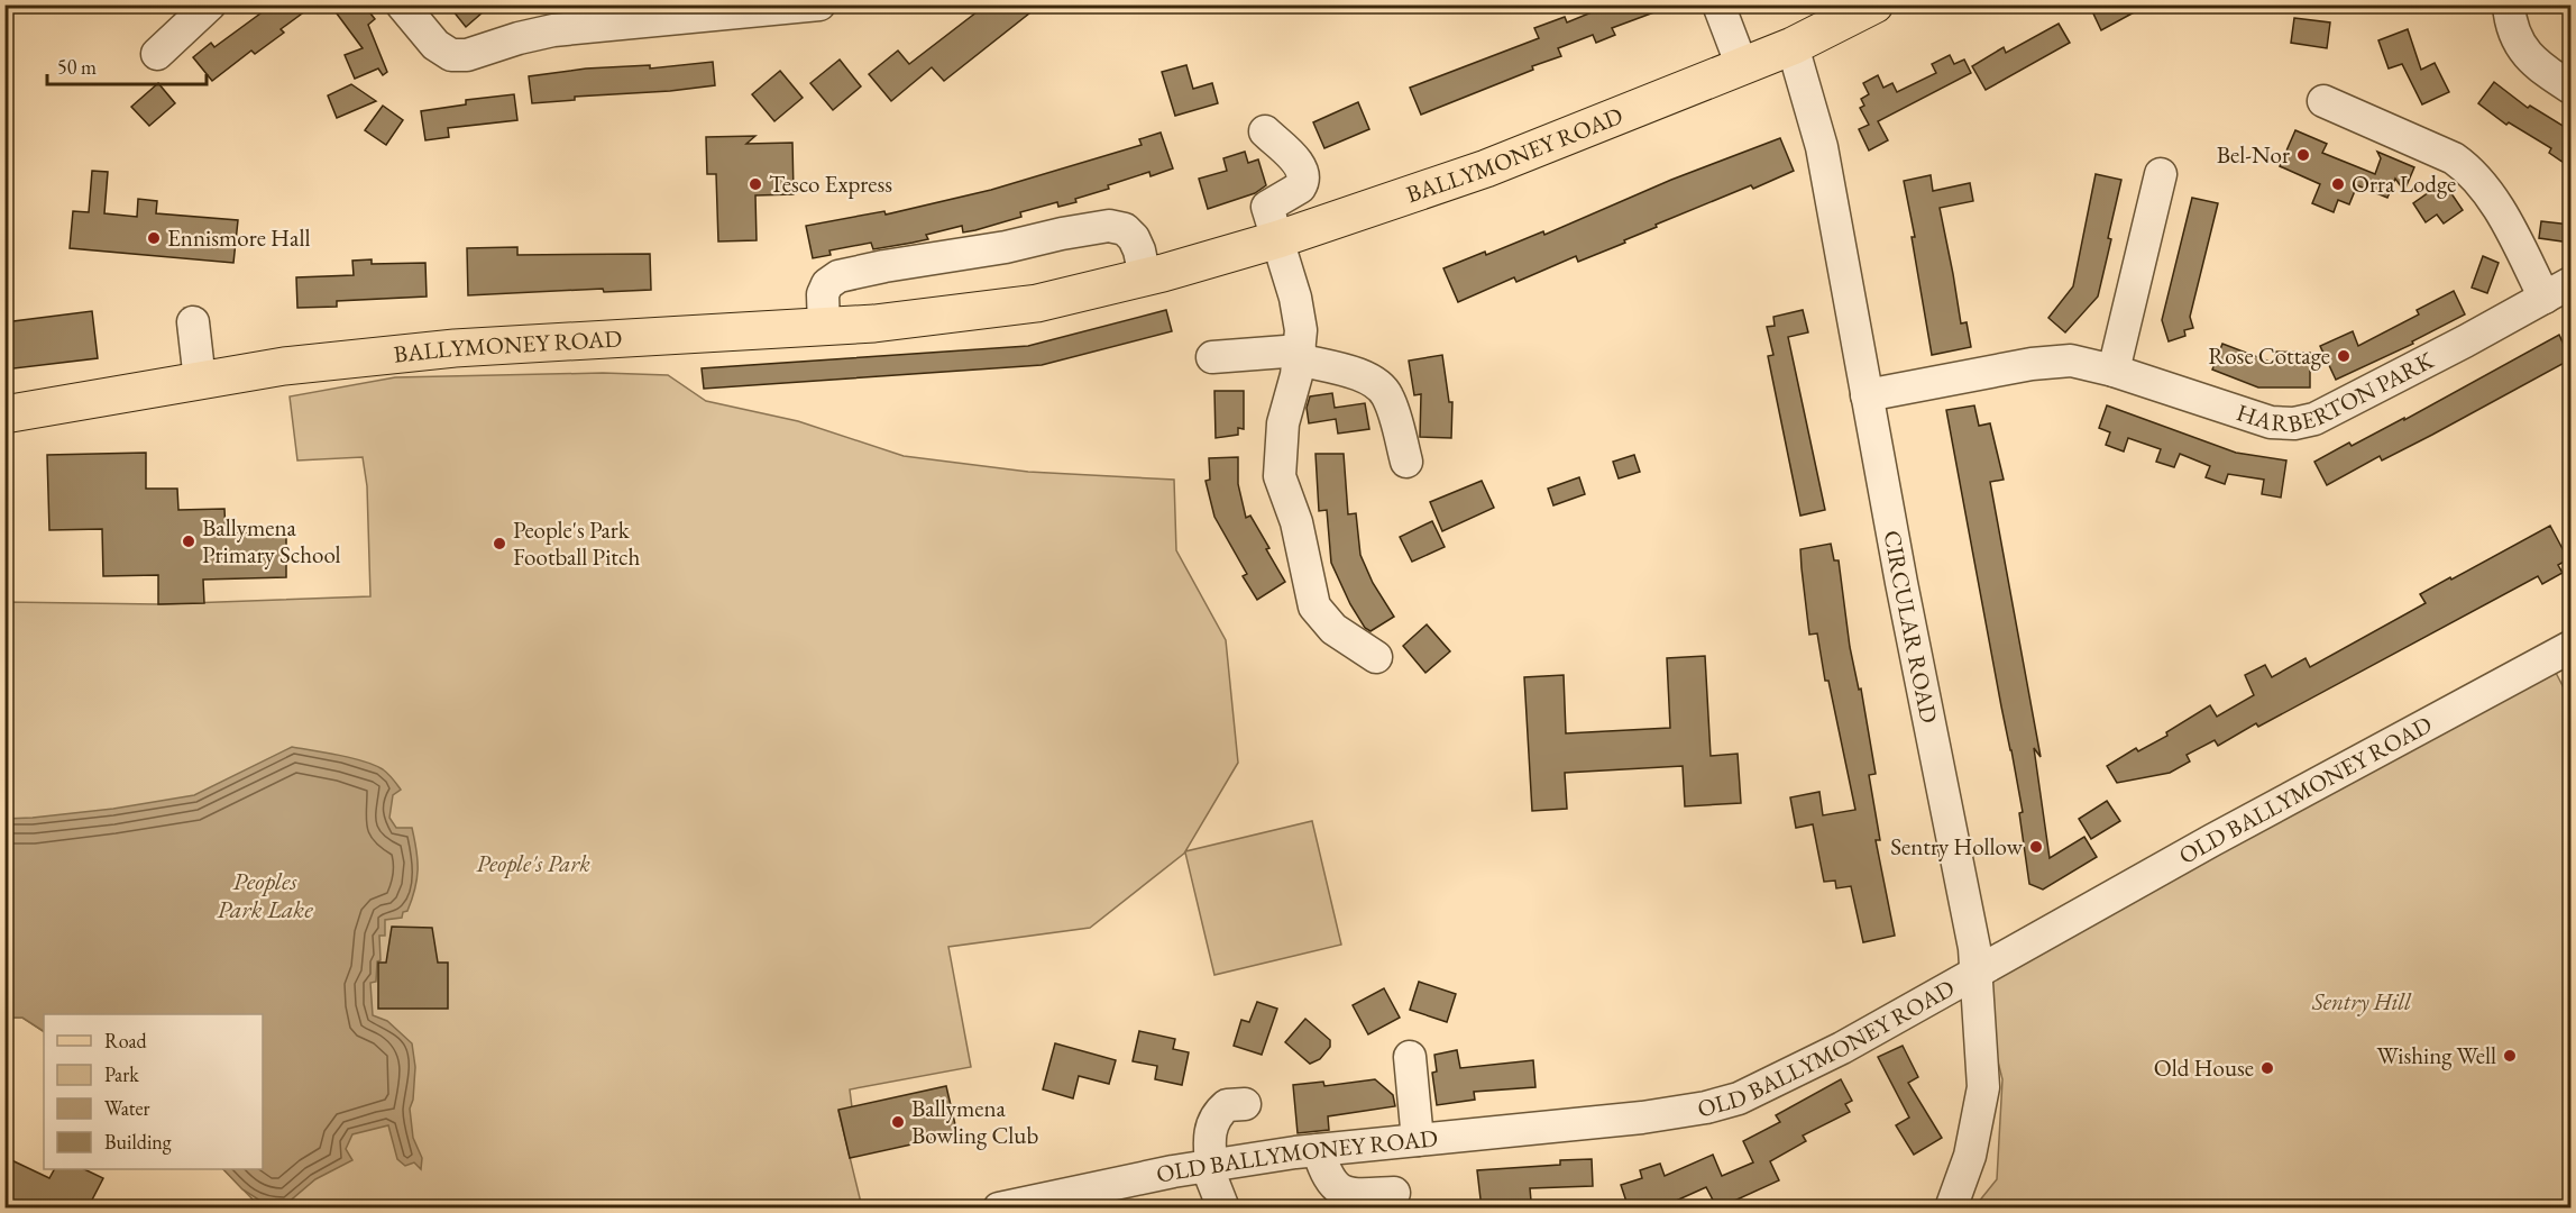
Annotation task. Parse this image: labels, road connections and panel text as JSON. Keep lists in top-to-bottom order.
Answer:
{
  "streets": {
    "main road": ["BALLYMONEY ROAD"],
    "street": ["HARBERTON PARK", "CIRCULAR ROAD", "OLD BALLYMONEY ROAD"]
  },
  "crossings": [
    ["BALLYMONEY ROAD", "CIRCULAR ROAD"],
    ["HARBERTON PARK", "CIRCULAR ROAD"],
    ["CIRCULAR ROAD", "OLD BALLYMONEY ROAD"]
  ],
  "water": ["Peoples Park Lake"],
  "parks": ["People's Park", "Sentry Hill"],
  "places": [
    "Bel-Nor",
    "Tesco Express",
    "Orra Lodge",
    "Ennismore Hall",
    "Rose Cottage",
    "Ballymena Primary School",
    "People's Park Football Pitch",
    "Sentry Hollow",
    "Wishing Well",
    "Old House",
    "Ballymena Bowling Club"
  ],
  "legend": [
    "Road",
    "Park",
    "Water",
    "Building"
  ],
  "scale_bar": "50 m"
}
